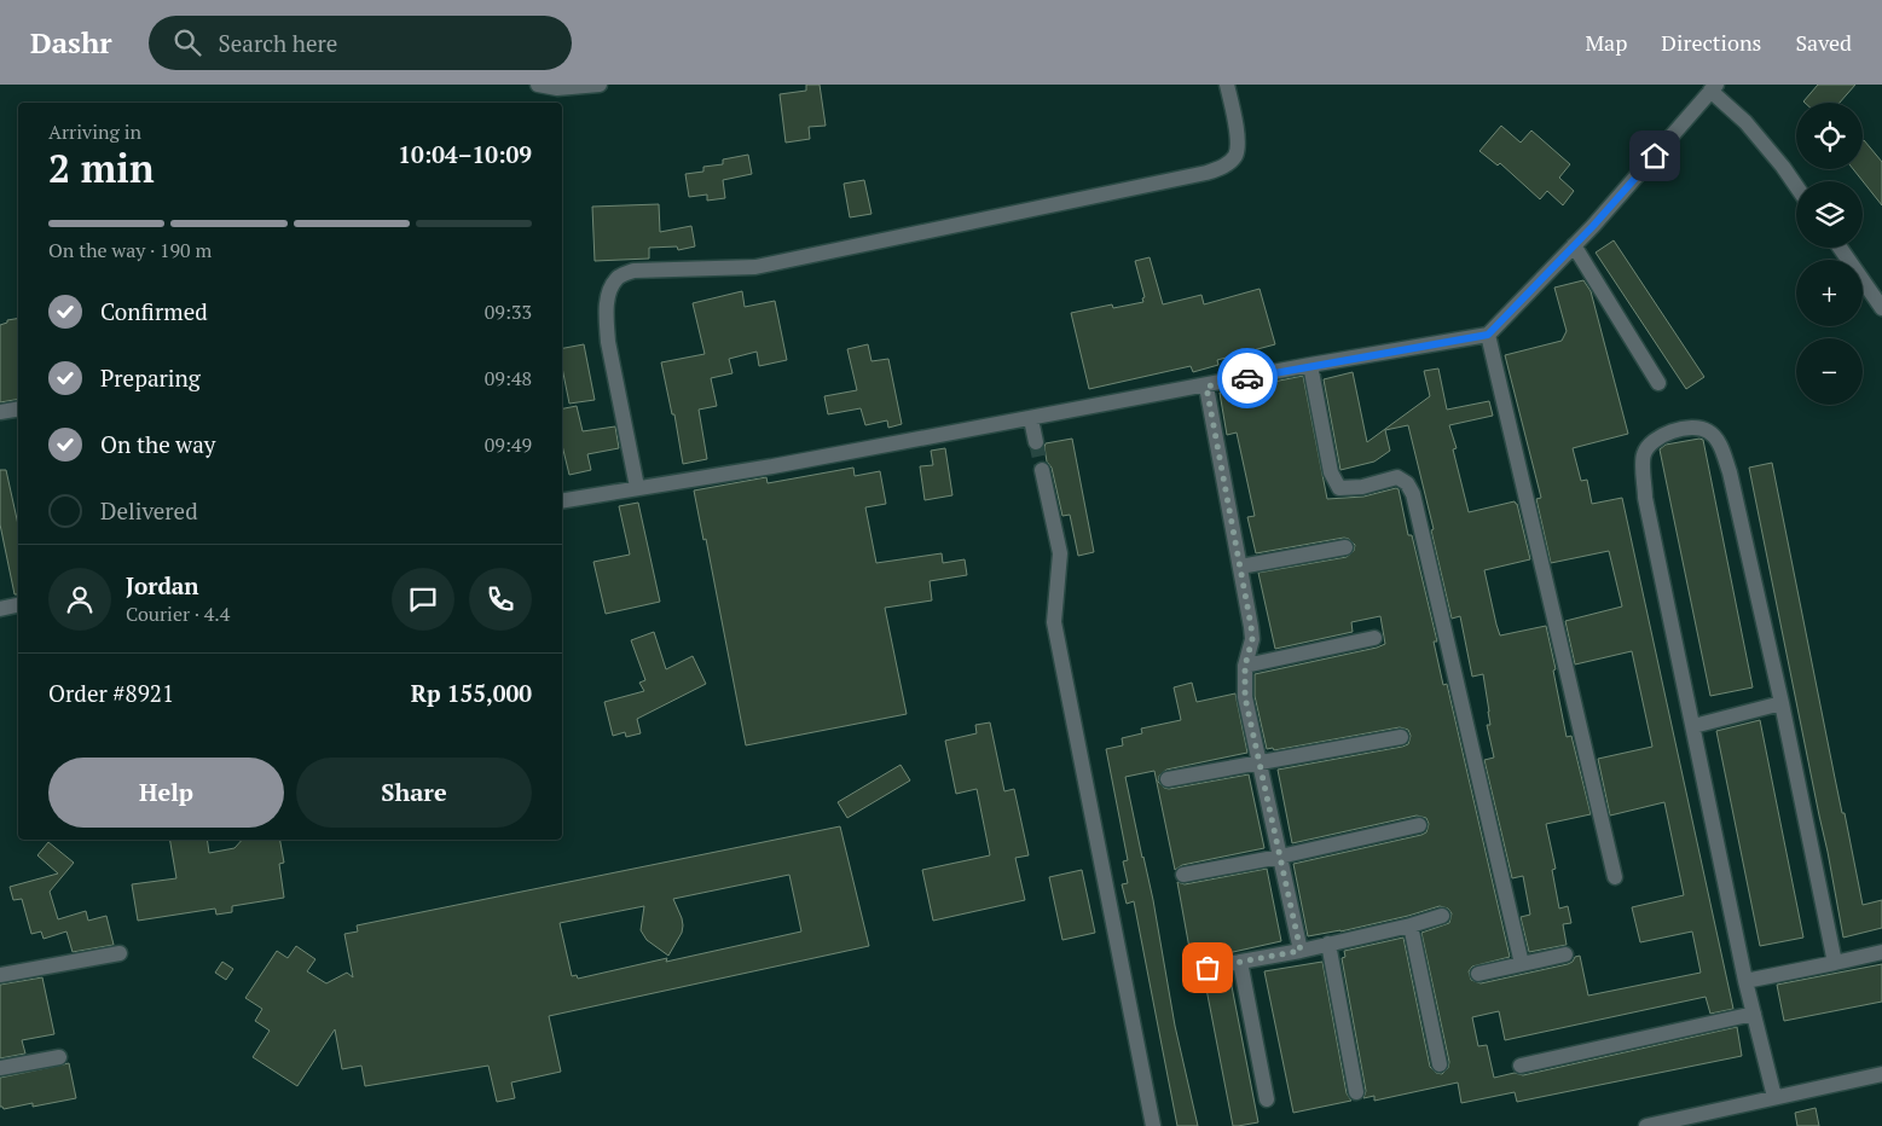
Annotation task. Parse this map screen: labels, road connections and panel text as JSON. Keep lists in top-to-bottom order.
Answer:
{
  "page": {
    "header": "Dashr",
    "search": "Search here",
    "nav": ["Map", "Directions", "Saved"],
    "map_buttons": ["+", "−"],
    "heading": ["2 min", "Arriving in", "10:04–10:09"],
    "panel": [
      "Jordan",
      "Courier · 4.4",
      "Order #8921",
      "Rp 155,000"
    ],
    "bar": "On the way · 190 m",
    "list": [
      ["Confirmed", "09:33"],
      ["Preparing", "09:48"],
      ["On the way", "09:49"],
      "Delivered"
    ],
    "buttons": ["Help", "Share"]
  }
}
